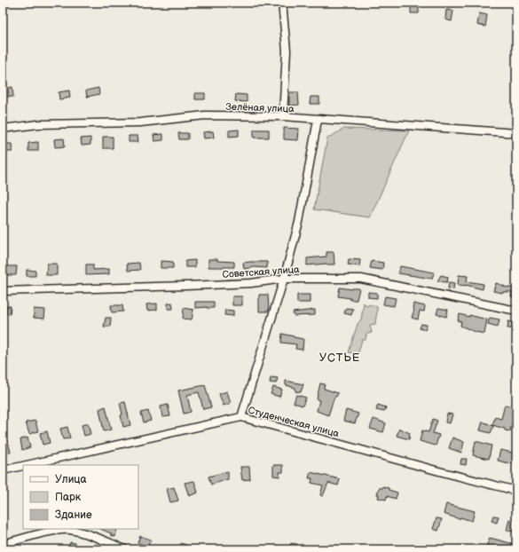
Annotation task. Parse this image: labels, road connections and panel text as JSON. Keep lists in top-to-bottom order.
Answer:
{
  "streets": {
    "street": ["Зелёная улица", "Советская улица", "Студенческая улица"]
  },
  "districts": ["УСТЬЕ"],
  "legend": ["Улица", "Парк", "Здание"]
}
